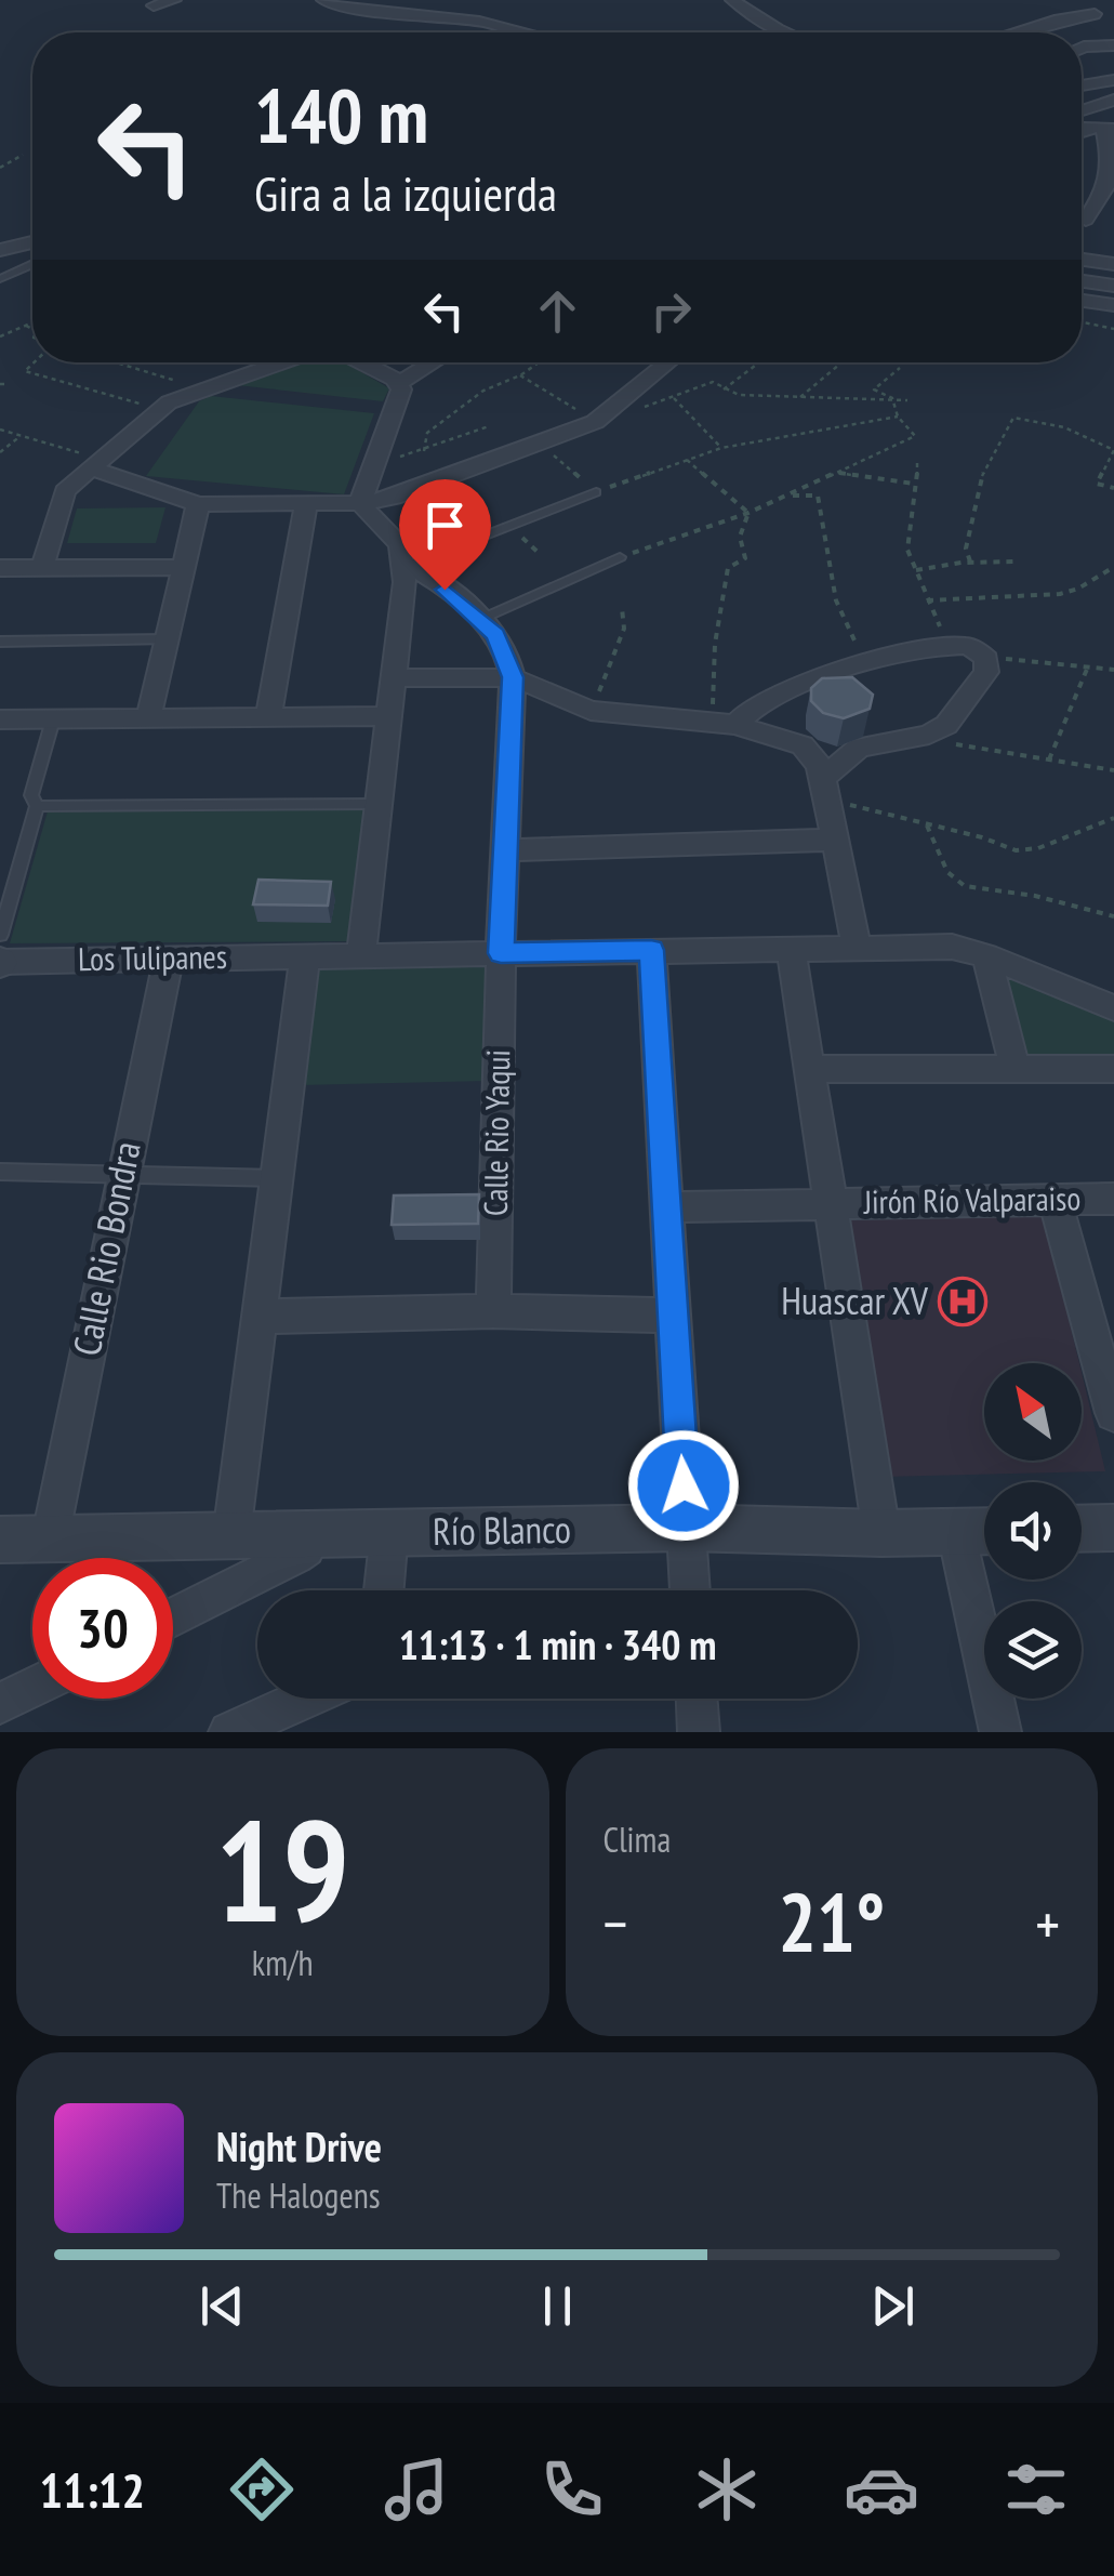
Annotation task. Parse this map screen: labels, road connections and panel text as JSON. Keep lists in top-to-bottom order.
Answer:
{
  "streets": {
    "street": [
      "Los Tulipanes",
      "Calle Rio Yaqui",
      "Jirón Río Valparaiso",
      "Calle Rio Bondra",
      "Río Blanco"
    ]
  },
  "crossings": [
    ["Los Tulipanes", "Calle Rio Yaqui"],
    ["Los Tulipanes", "Calle Rio Bondra"],
    ["Calle Rio Bondra", "Río Blanco"]
  ],
  "places": {
    "hospital": ["Huascar XV"]
  },
  "north": "top left",
  "page": {
    "turn": ["140 m", "Gira a la izquierda"],
    "limit": "30",
    "trip": "11:13 · 1 min · 340 m",
    "tile": [
      ["19", "km/h"],
      "Clima"
    ],
    "heat": ["−", "21°", "+"],
    "song": ["Night Drive", "The Halogens"],
    "tabs": "11:12"
  }
}
